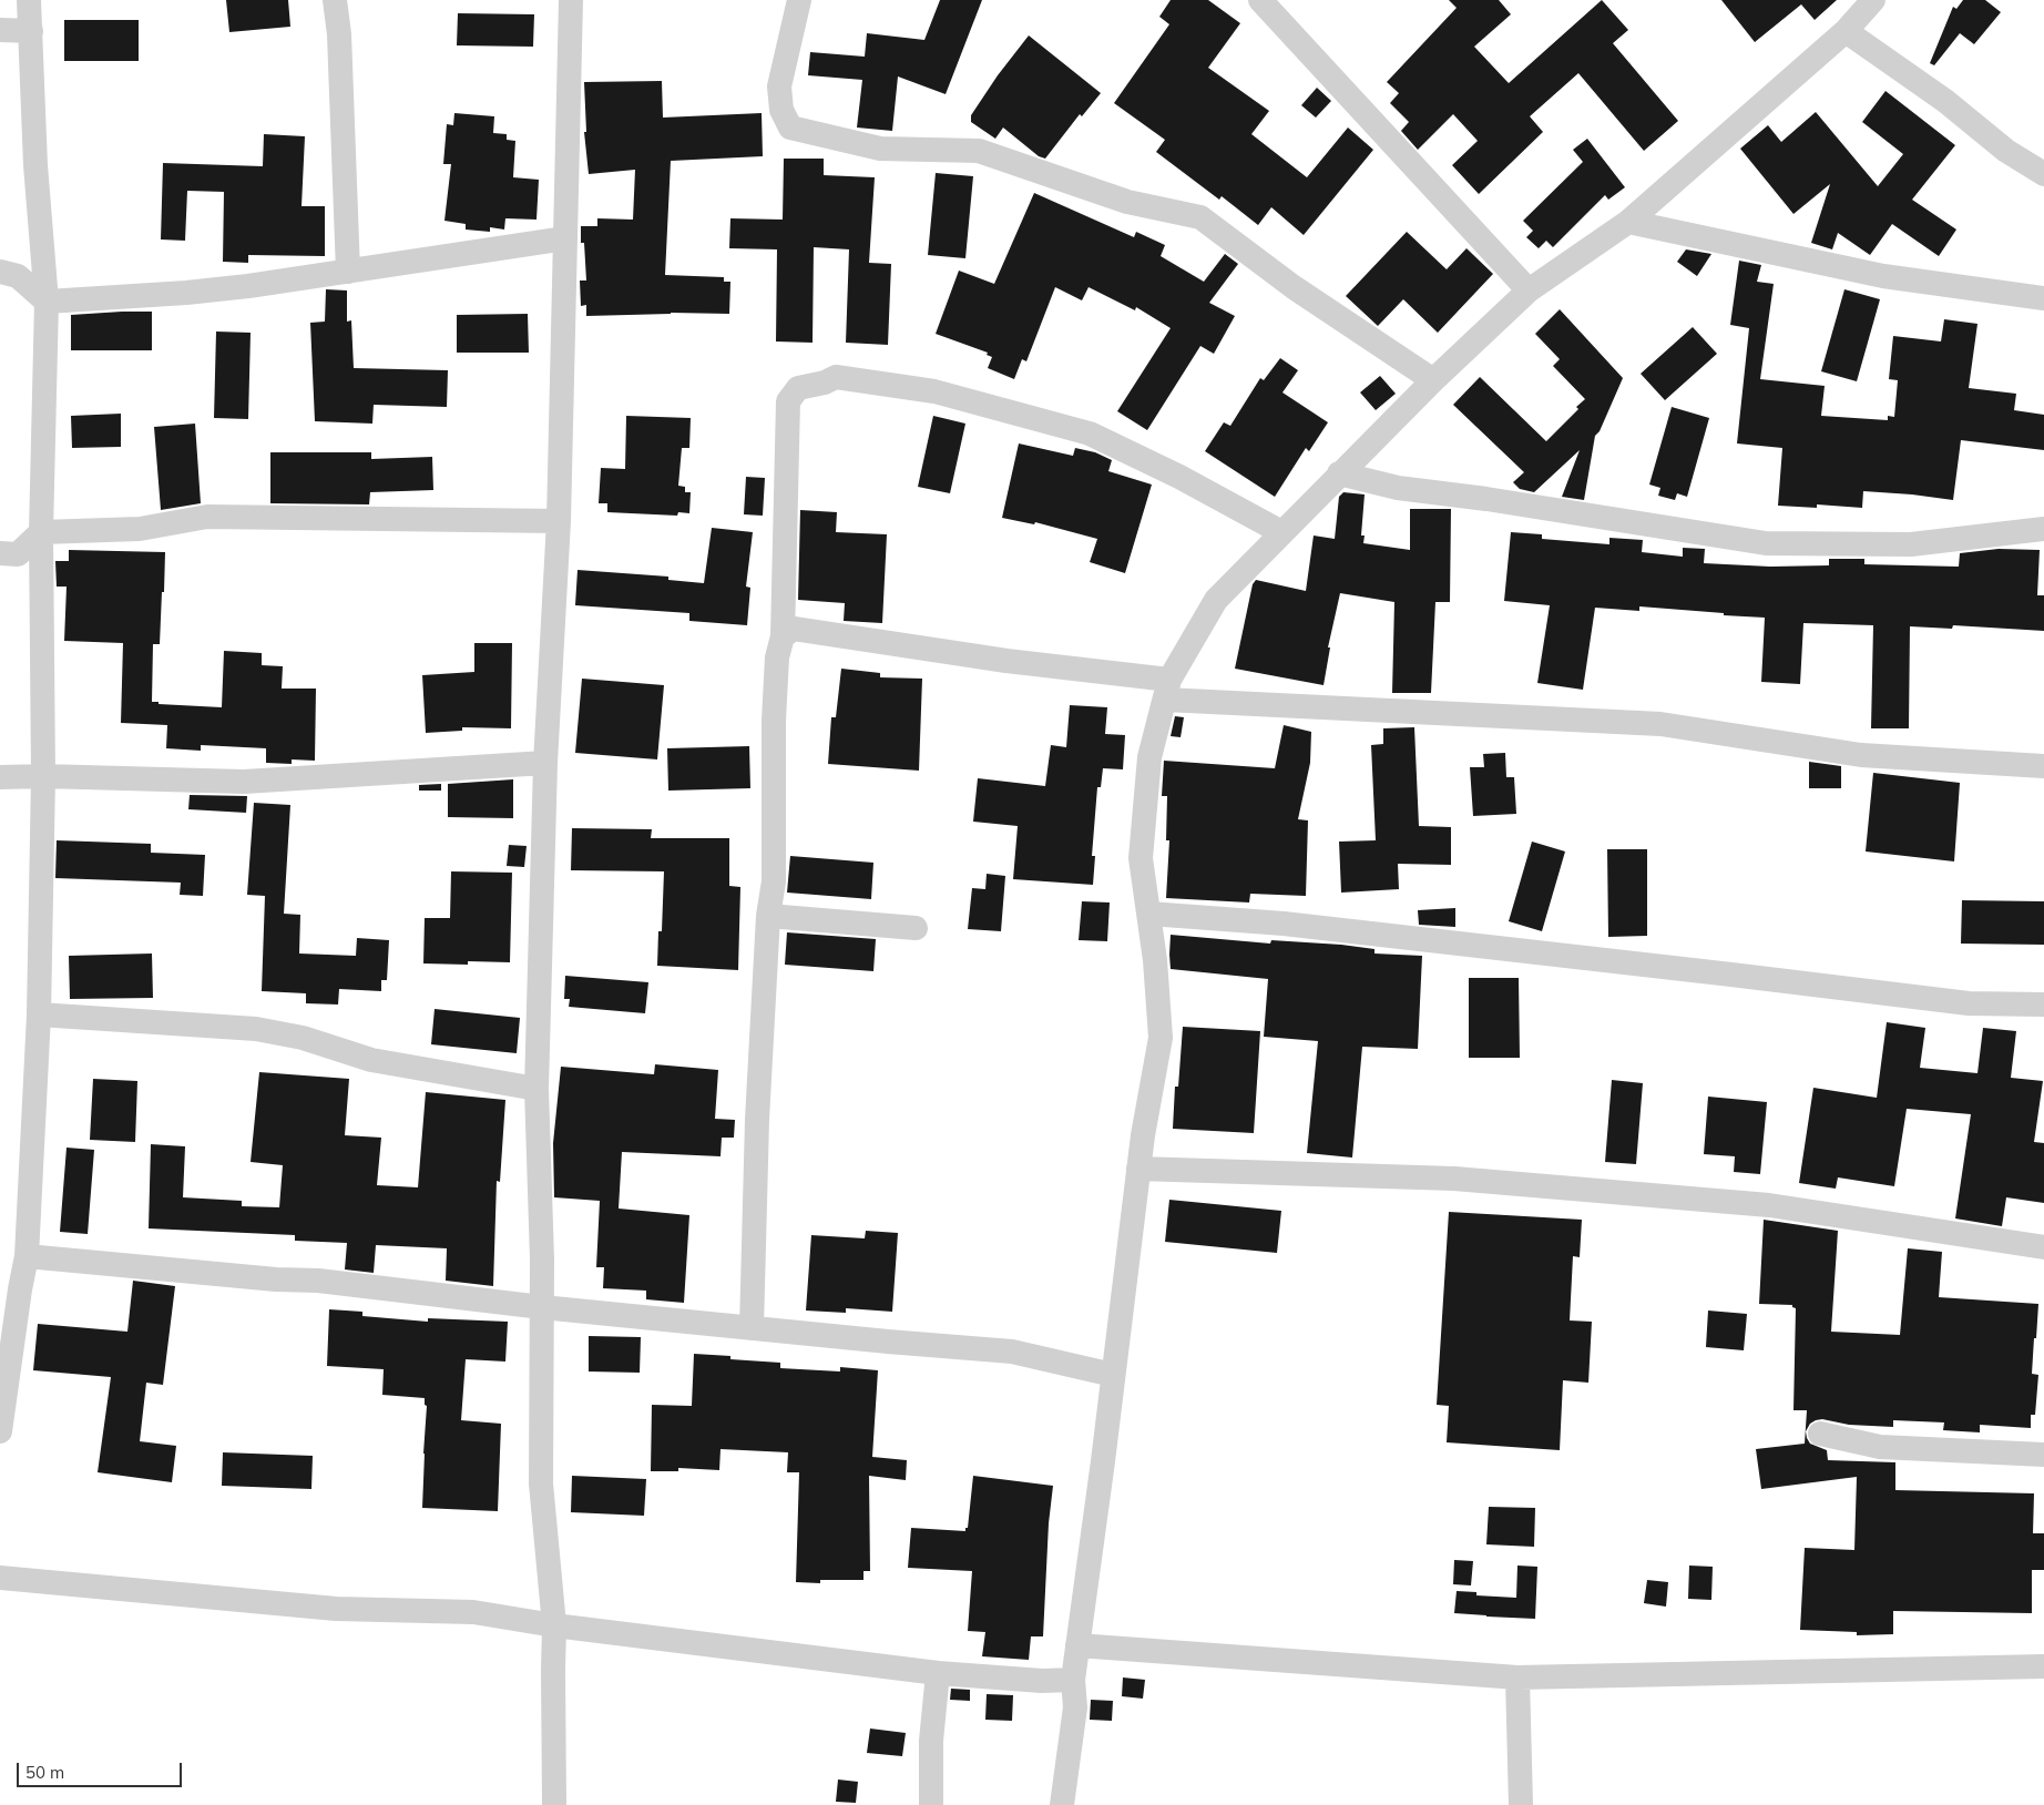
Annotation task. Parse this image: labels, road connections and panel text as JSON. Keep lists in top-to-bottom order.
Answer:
{
  "scale_bar": "50 m"
}
